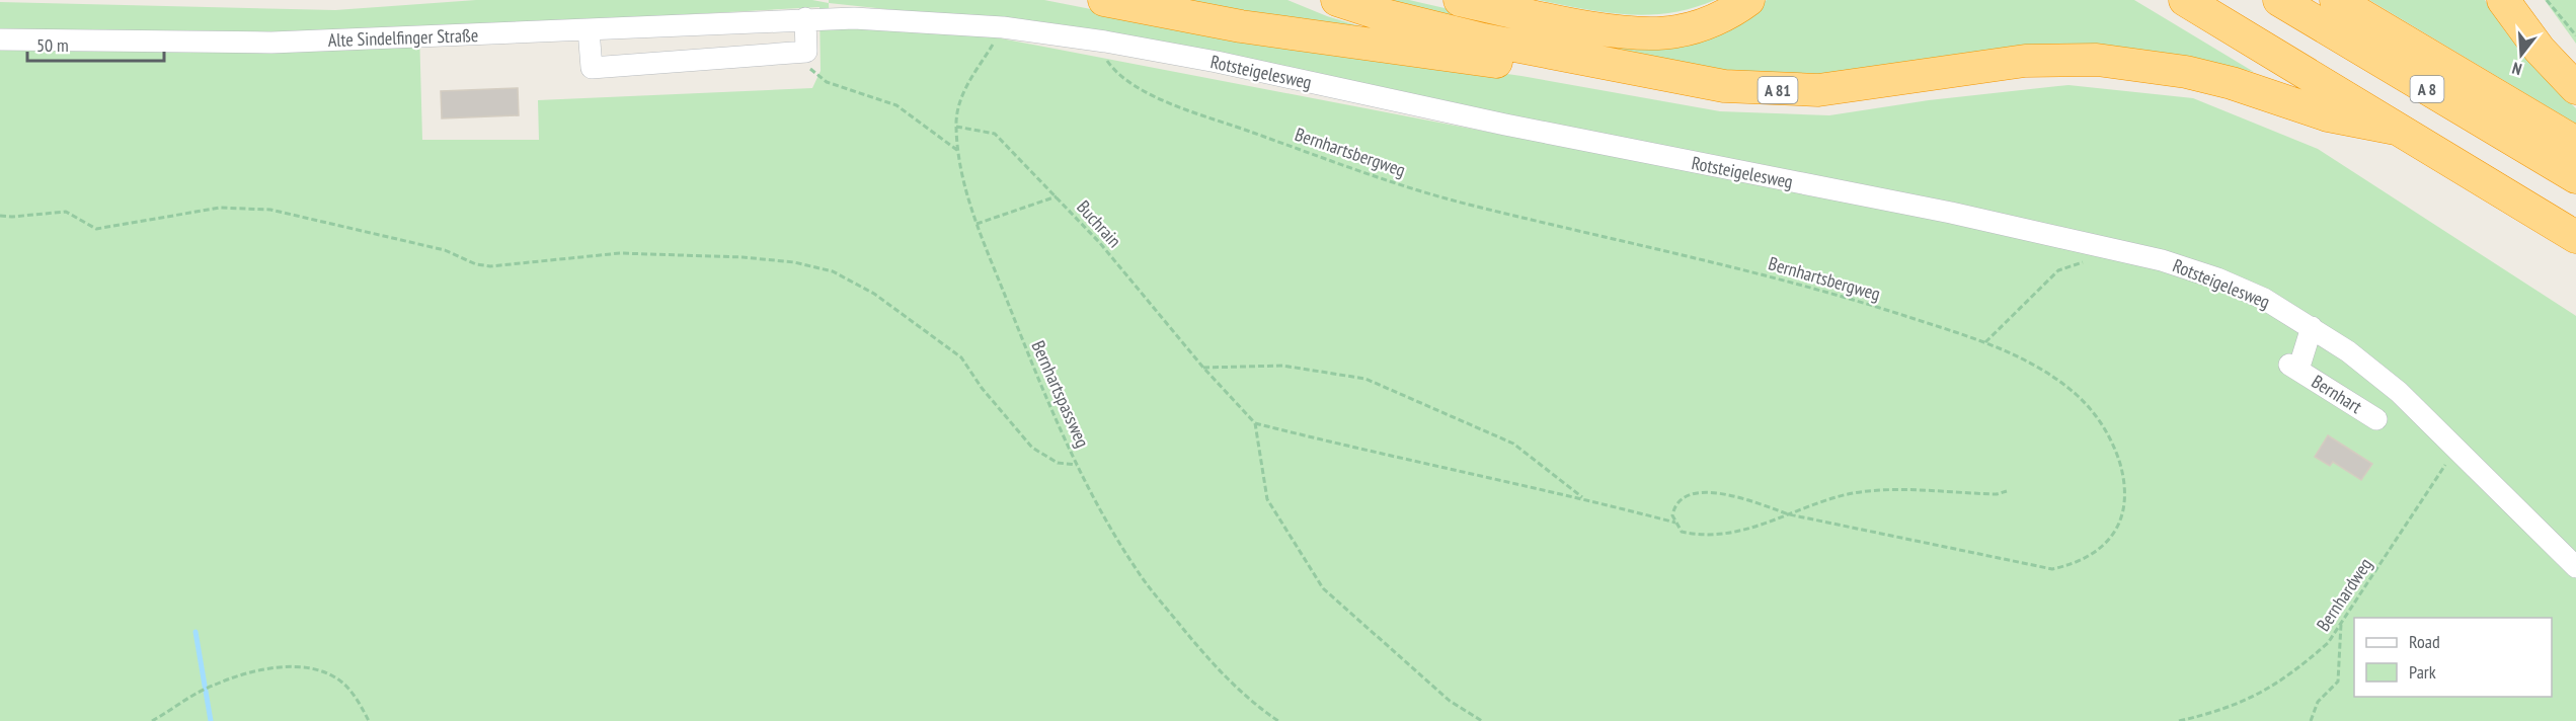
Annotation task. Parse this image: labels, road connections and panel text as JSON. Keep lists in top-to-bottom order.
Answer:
{
  "streets": {
    "highway": ["A 8", "A 81"],
    "lane": ["Alte Sindelfinger Straße", "Rotsteigelesweg", "Bernhart"],
    "path": [
      "Bernhartsbergweg",
      "Buchrain",
      "Bernhartspassweg",
      "Bernhardweg"
    ]
  },
  "crossings": [
    ["Alte Sindelfinger Straße", "Rotsteigelesweg"],
    ["Rotsteigelesweg", "Bernhartsbergweg"],
    ["Rotsteigelesweg", "Bernhartspassweg"],
    ["Rotsteigelesweg", "Bernhart"],
    ["Rotsteigelesweg", "Bernhardweg"],
    ["Buchrain", "Bernhartspassweg"]
  ],
  "legend": ["Road", "Park"],
  "scale_bar": "50 m",
  "north": "bottom"
}
